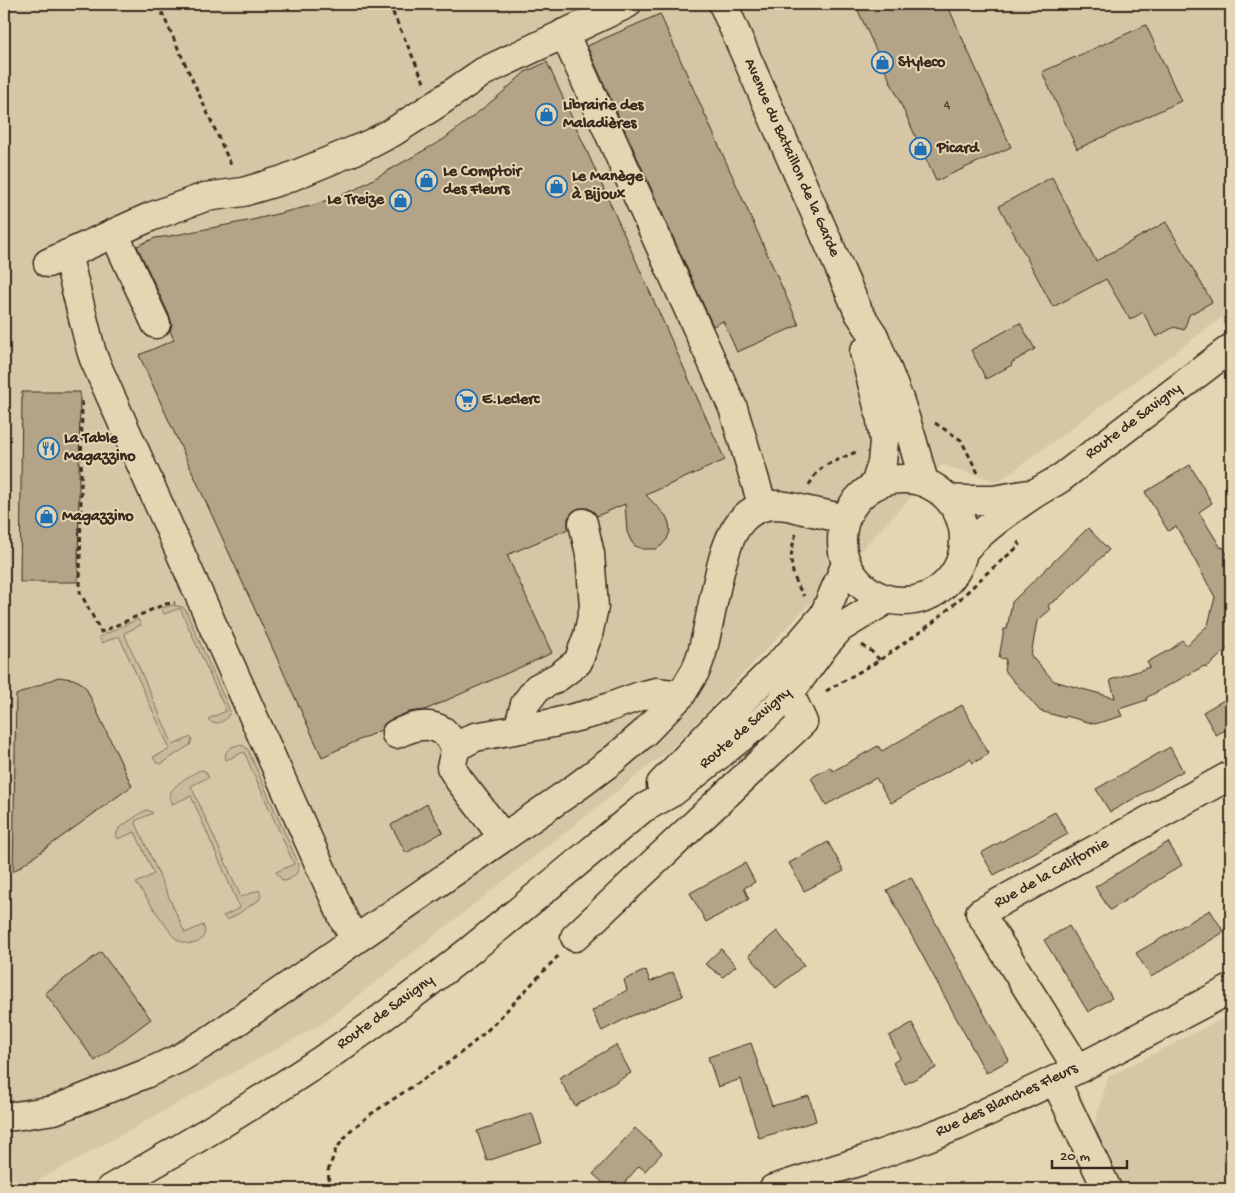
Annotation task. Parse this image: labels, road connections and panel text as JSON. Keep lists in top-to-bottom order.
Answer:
{
  "streets": {
    "main road": [
      "Avenue du Bataillon de la Garde",
      "Route de Savigny",
      "Rue de la Californie",
      "Rue des Blanches Fleurs"
    ]
  },
  "crossings": [
    ["Avenue du Bataillon de la Garde", "Route de Savigny"],
    ["Rue de la Californie", "Rue des Blanches Fleurs"]
  ],
  "places": {
    "shop": [
      "Styleco",
      "Librairie des Maladières",
      "Picard",
      "Le Comptoir des Fleurs",
      "Le Manège à Bijoux",
      "Le Treize",
      "Magazzino"
    ],
    "supermarket": ["E.Leclerc"],
    "restaurant": ["La Table Magazzino"]
  },
  "house_numbers": ["4"],
  "scale_bar": "20 m"
}
